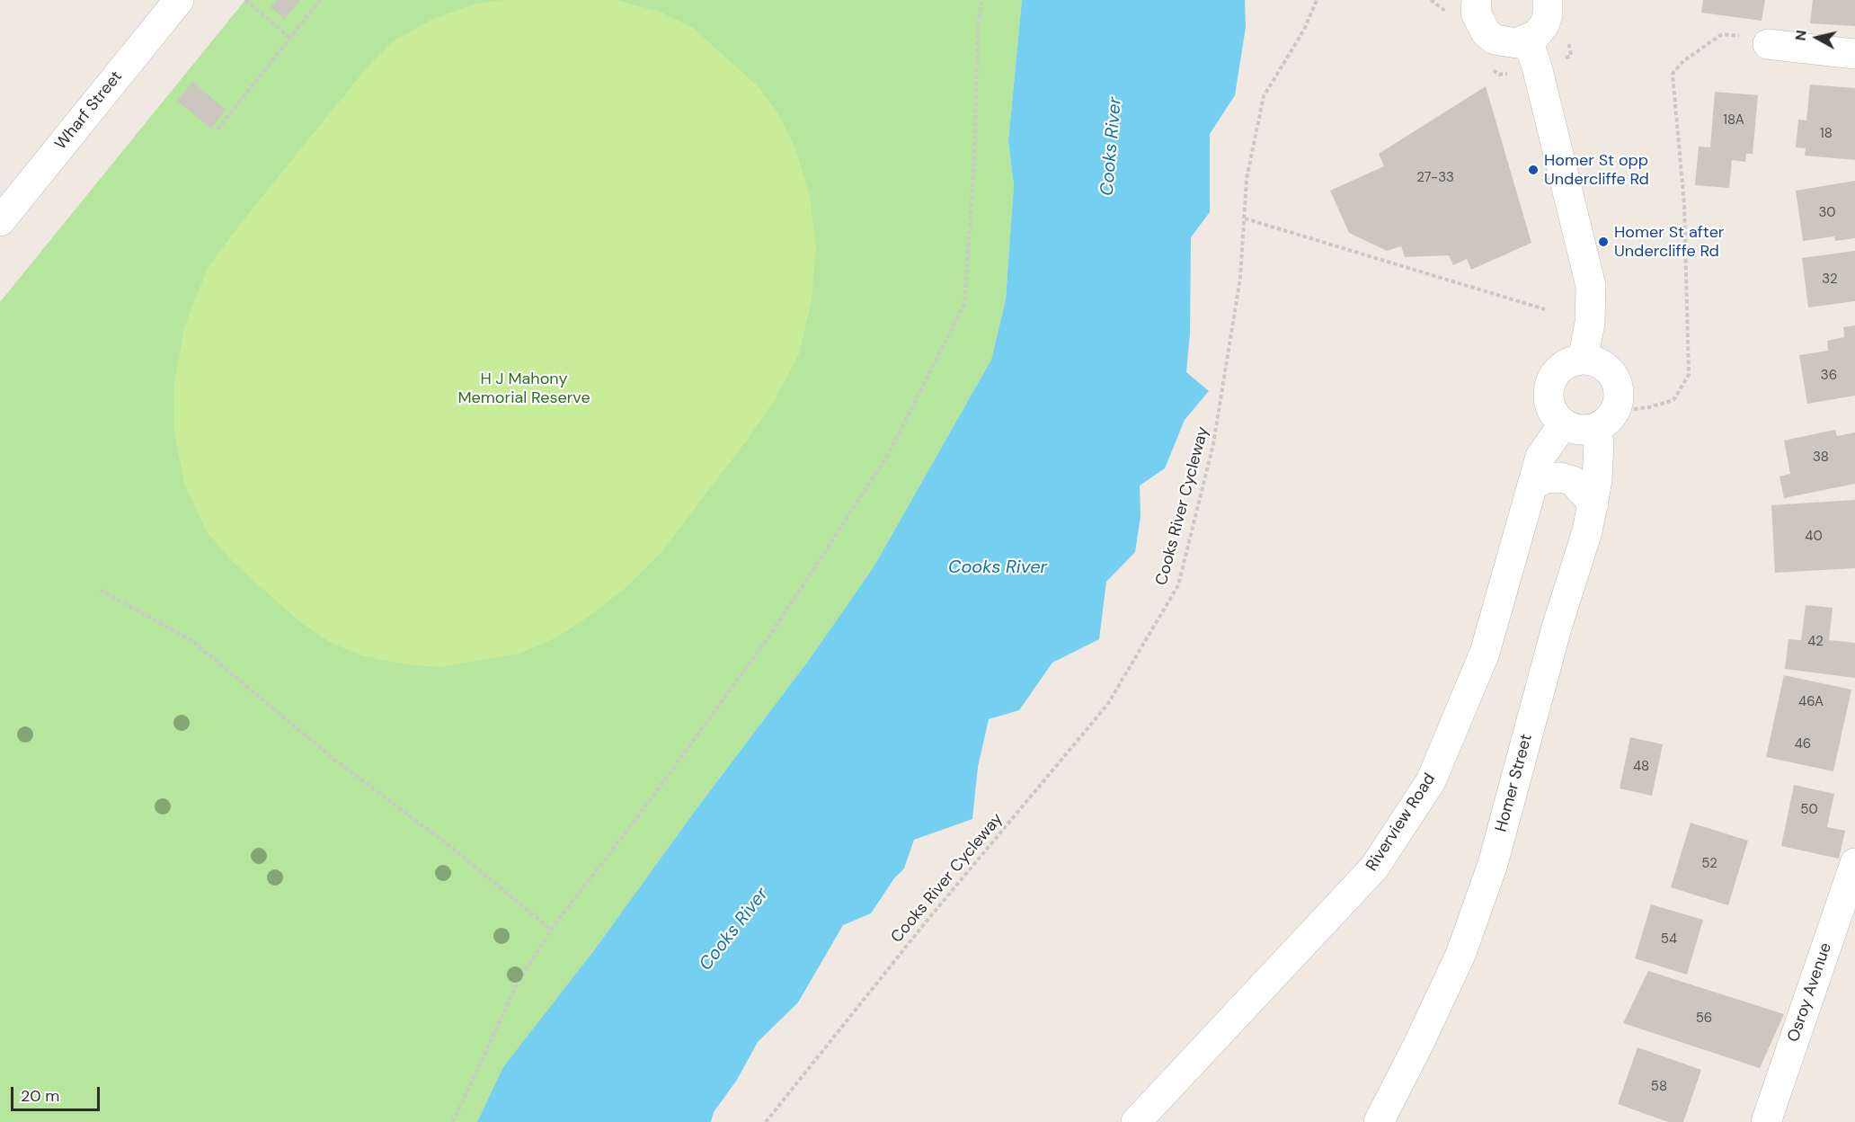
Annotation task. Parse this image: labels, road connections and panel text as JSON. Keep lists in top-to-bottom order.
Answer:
{
  "streets": {
    "main road": [
      "Wharf Street",
      "Homer Street",
      "Riverview Road",
      "Osroy Avenue"
    ],
    "path": ["Cooks River Cycleway"]
  },
  "crossings": [
    ["Homer Street", "Riverview Road"]
  ],
  "water": ["Cooks River"],
  "parks": ["H J Mahony Memorial Reserve"],
  "places": ["Homer St opp Undercliffe Rd", "Homer St after Undercliffe Rd"],
  "house_numbers": [
    "18A",
    "18",
    "27-33",
    "30",
    "32",
    "36",
    "38",
    "40",
    "42",
    "46A",
    "46",
    "48",
    "50",
    "52",
    "54",
    "56",
    "58"
  ],
  "scale_bar": "20 m",
  "north": "left"
}
